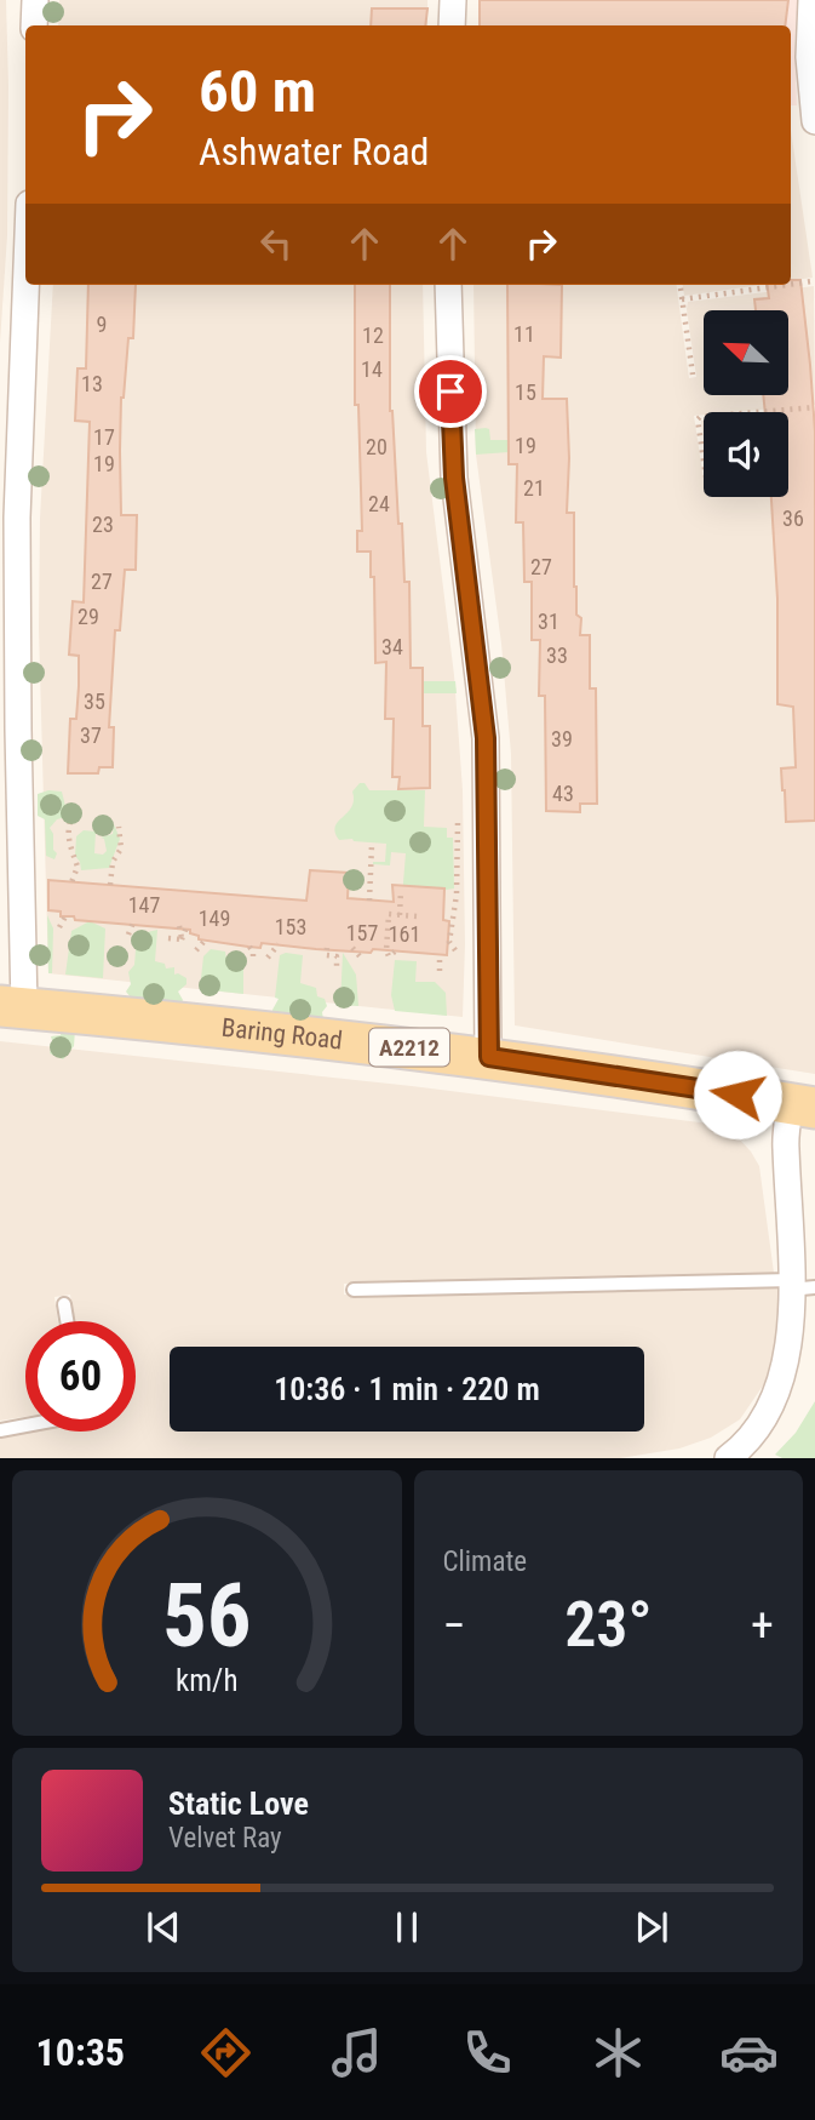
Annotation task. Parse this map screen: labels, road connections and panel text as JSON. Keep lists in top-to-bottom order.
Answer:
{
  "streets": {
    "main road": ["Baring Road", "A2212"]
  },
  "house_numbers": [
    "9",
    "11",
    "12",
    "14",
    "13",
    "15",
    "17",
    "19",
    "20",
    "19",
    "21",
    "24",
    "36",
    "23",
    "27",
    "27",
    "29",
    "31",
    "34",
    "33",
    "35",
    "37",
    "39",
    "43",
    "147",
    "149",
    "153",
    "157",
    "161"
  ],
  "north": "top left",
  "page": {
    "turn": ["60 m", "Ashwater Road"],
    "limit": "60",
    "trip": "10:36 · 1 min · 220 m",
    "tile": "Climate",
    "heat": ["−", "23°", "+"],
    "song": ["Static Love", "Velvet Ray"],
    "tabs": "10:35",
    "gauge": ["56", "km/h"]
  }
}
